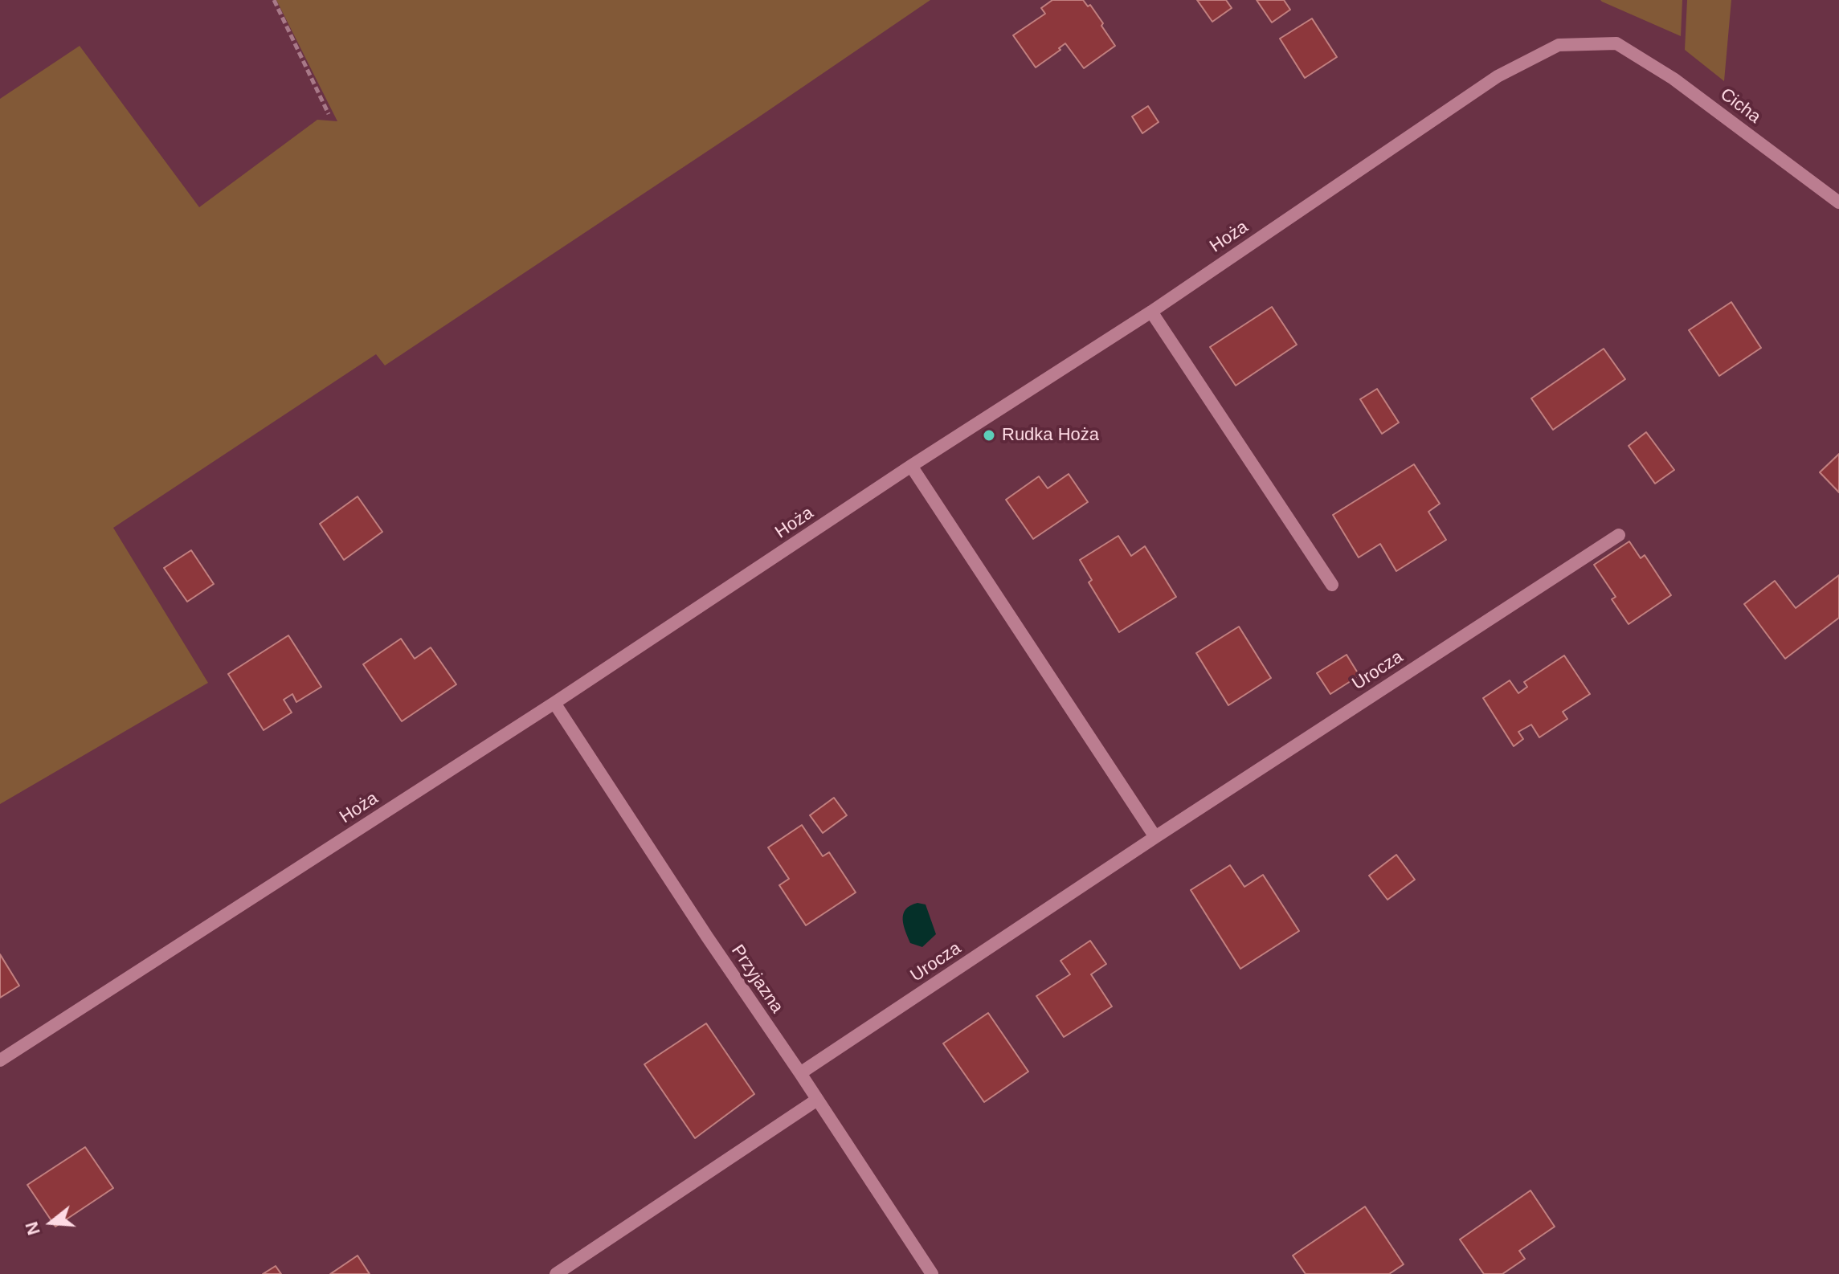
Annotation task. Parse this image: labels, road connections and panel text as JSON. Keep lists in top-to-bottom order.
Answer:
{
  "streets": {
    "street": [
      "Cicha",
      "Hoża",
      "Urocza",
      "Przyjazna"
    ]
  },
  "crossings": [
    ["Cicha", "Hoża"],
    ["Hoża", "Przyjazna"],
    ["Urocza", "Przyjazna"]
  ],
  "places": ["Rudka Hoża"],
  "north": "left"
}
